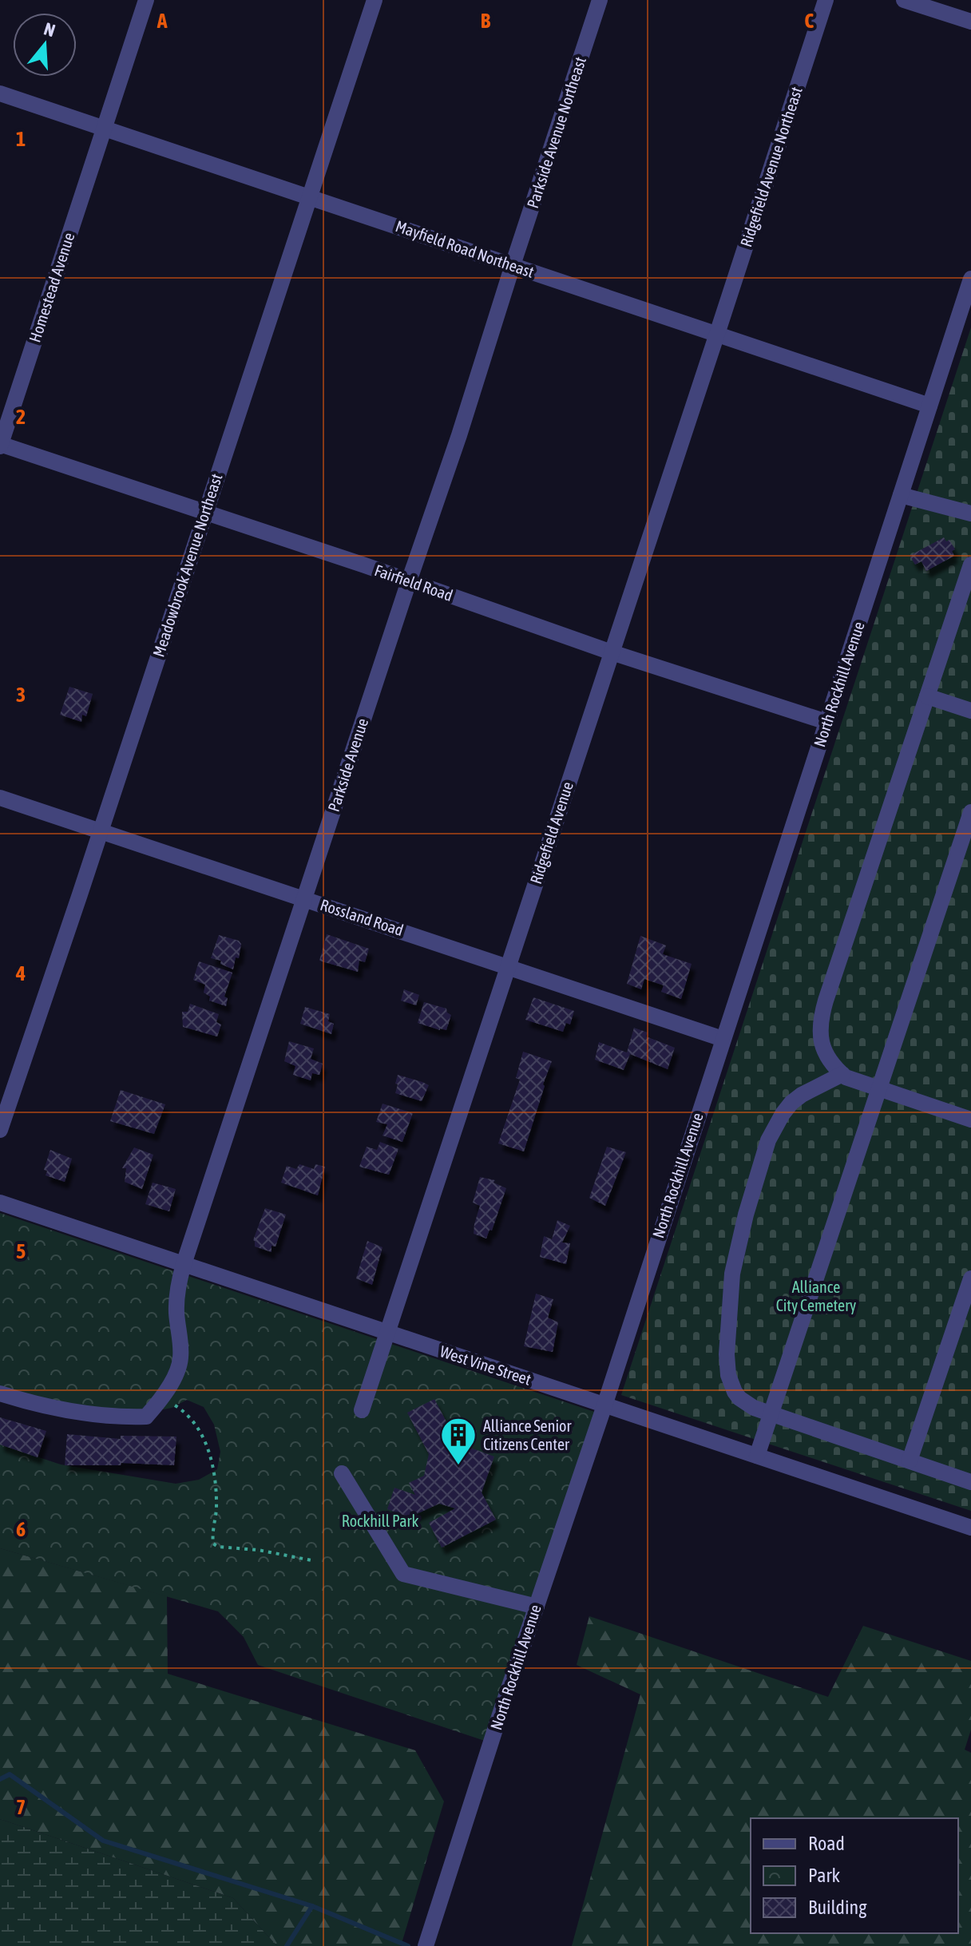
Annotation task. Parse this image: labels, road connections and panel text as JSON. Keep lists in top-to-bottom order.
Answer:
{
  "streets": {
    "street": [
      "Parkside Avenue Northeast",
      "Ridgefield Avenue Northeast",
      "Mayfield Road Northeast",
      "Homestead Avenue",
      "Meadowbrook Avenue Northeast",
      "Fairfield Road",
      "North Rockhill Avenue",
      "Parkside Avenue",
      "Ridgefield Avenue",
      "Rossland Road",
      "West Vine Street"
    ]
  },
  "crossings": [
    ["Parkside Avenue Northeast", "Mayfield Road Northeast"],
    ["Parkside Avenue Northeast", "Parkside Avenue"],
    ["Ridgefield Avenue Northeast", "Mayfield Road Northeast"],
    ["Ridgefield Avenue Northeast", "Ridgefield Avenue"],
    ["Mayfield Road Northeast", "Homestead Avenue"],
    ["Mayfield Road Northeast", "Meadowbrook Avenue Northeast"],
    ["Mayfield Road Northeast", "North Rockhill Avenue"],
    ["Mayfield Road Northeast", "Parkside Avenue"],
    ["Mayfield Road Northeast", "Ridgefield Avenue"],
    ["Homestead Avenue", "Fairfield Road"],
    ["Meadowbrook Avenue Northeast", "Fairfield Road"],
    ["Meadowbrook Avenue Northeast", "Rossland Road"],
    ["Fairfield Road", "North Rockhill Avenue"],
    ["Fairfield Road", "Parkside Avenue"],
    ["Fairfield Road", "Ridgefield Avenue"],
    ["North Rockhill Avenue", "Rossland Road"],
    ["North Rockhill Avenue", "West Vine Street"],
    ["Parkside Avenue", "Rossland Road"],
    ["Parkside Avenue", "West Vine Street"],
    ["Ridgefield Avenue", "Rossland Road"],
    ["Ridgefield Avenue", "West Vine Street"]
  ],
  "parks": ["Alliance City Cemetery", "Rockhill Park"],
  "places": {
    "building": ["Alliance Senior Citizens Center"]
  },
  "legend": ["Road", "Park", "Building"],
  "north": "top",
  "grid": {
    "columns": ["A", "B", "C"],
    "rows": [
      "1",
      "2",
      "3",
      "4",
      "5",
      "6",
      "7"
    ]
  }
}
